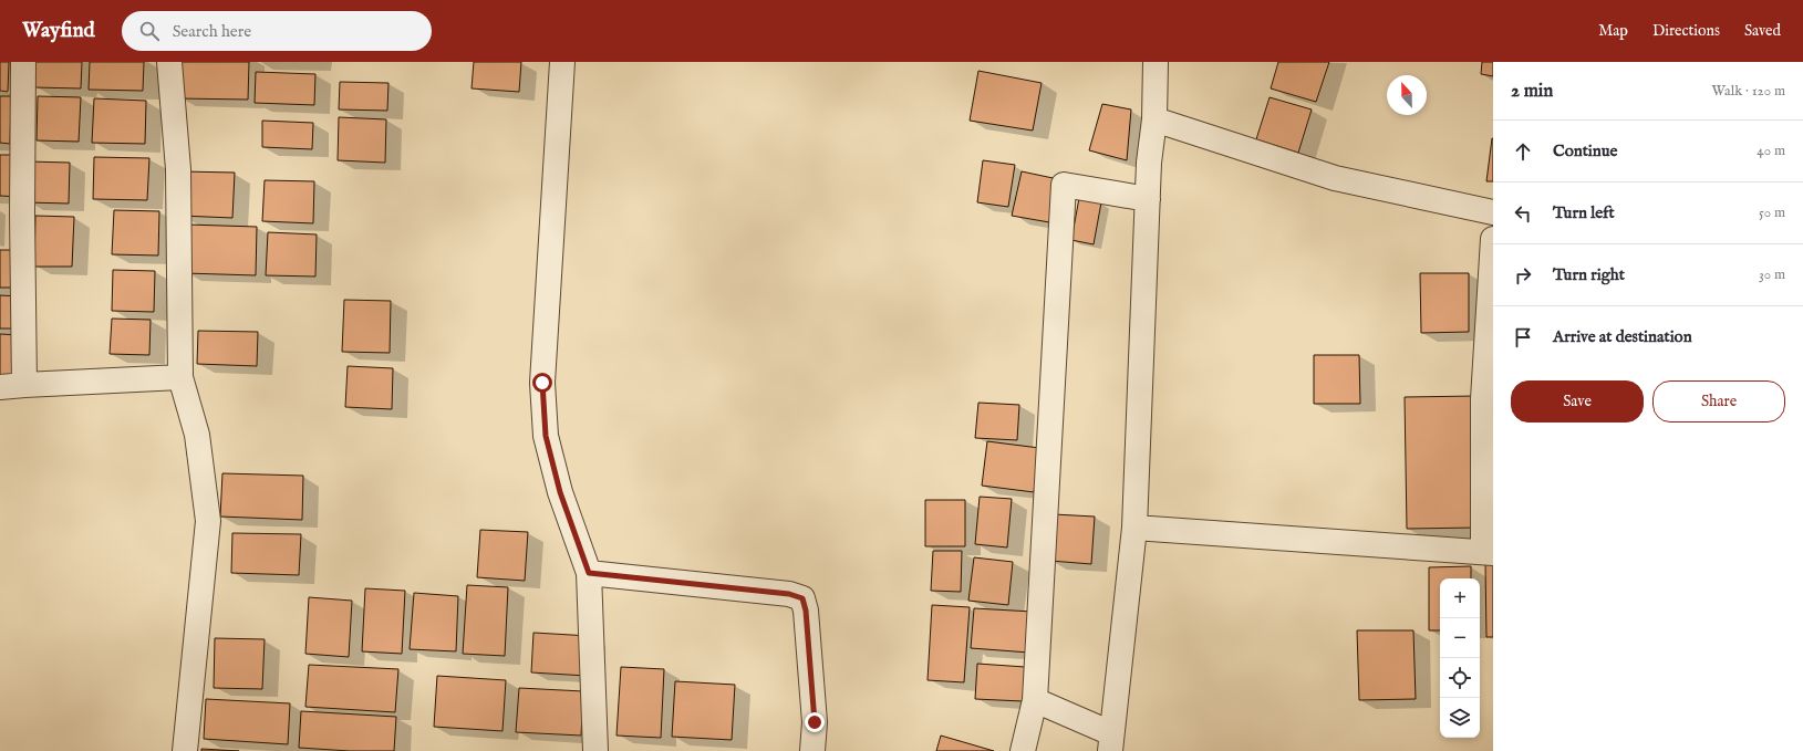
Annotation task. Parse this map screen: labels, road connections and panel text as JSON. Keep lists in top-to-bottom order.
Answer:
{
  "north": "top",
  "page": {
    "header": "Wayfind",
    "search": "Search here",
    "nav": ["Map", "Directions", "Saved"],
    "heading": ["2 min", "Walk · 120 m"],
    "list": [
      ["Continue", "40 m"],
      ["Turn left", "50 m"],
      ["Turn right", "30 m"],
      "Arrive at destination"
    ],
    "buttons": ["Save", "Share"],
    "map_buttons": ["+", "−"]
  }
}
